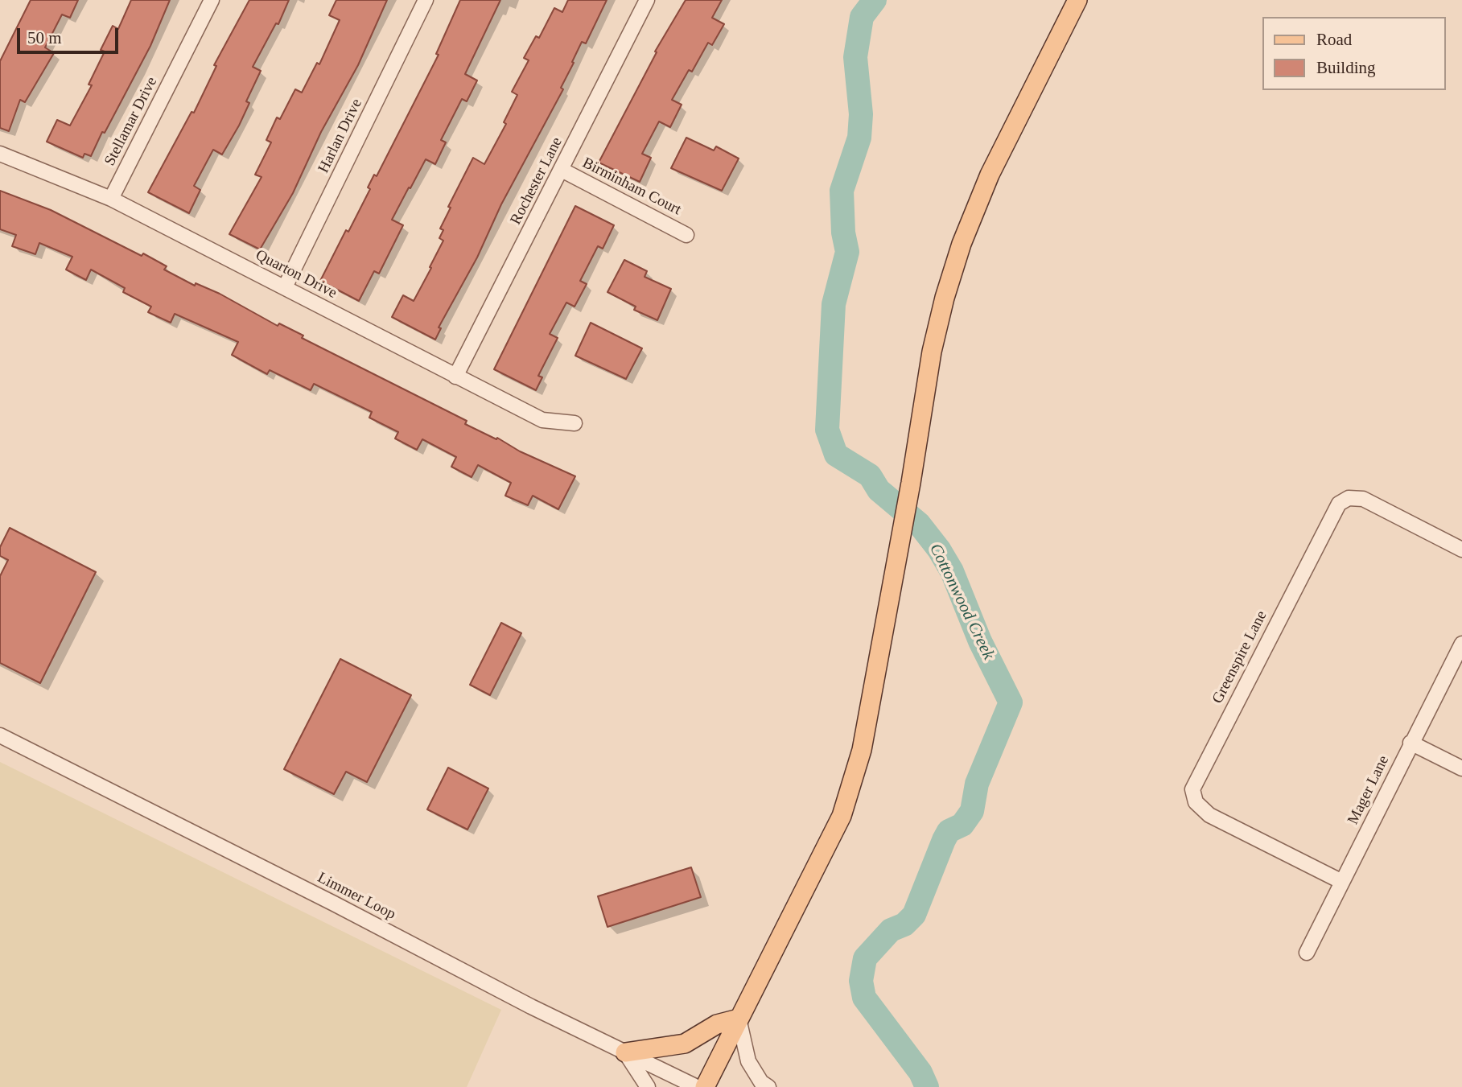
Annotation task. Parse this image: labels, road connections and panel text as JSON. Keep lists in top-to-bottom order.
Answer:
{
  "streets": {
    "street": [
      "Stellamar Drive",
      "Harlan Drive",
      "Rochester Lane",
      "Birminham Court",
      "Quarton Drive",
      "Greenspire Lane",
      "Mager Lane",
      "Limmer Loop"
    ]
  },
  "crossings": [
    ["Stellamar Drive", "Quarton Drive"],
    ["Harlan Drive", "Quarton Drive"],
    ["Rochester Lane", "Birminham Court"],
    ["Rochester Lane", "Quarton Drive"],
    ["Greenspire Lane", "Mager Lane"]
  ],
  "water": ["Cottonwood Creek"],
  "legend": ["Road", "Building"],
  "scale_bar": "50 m"
}
